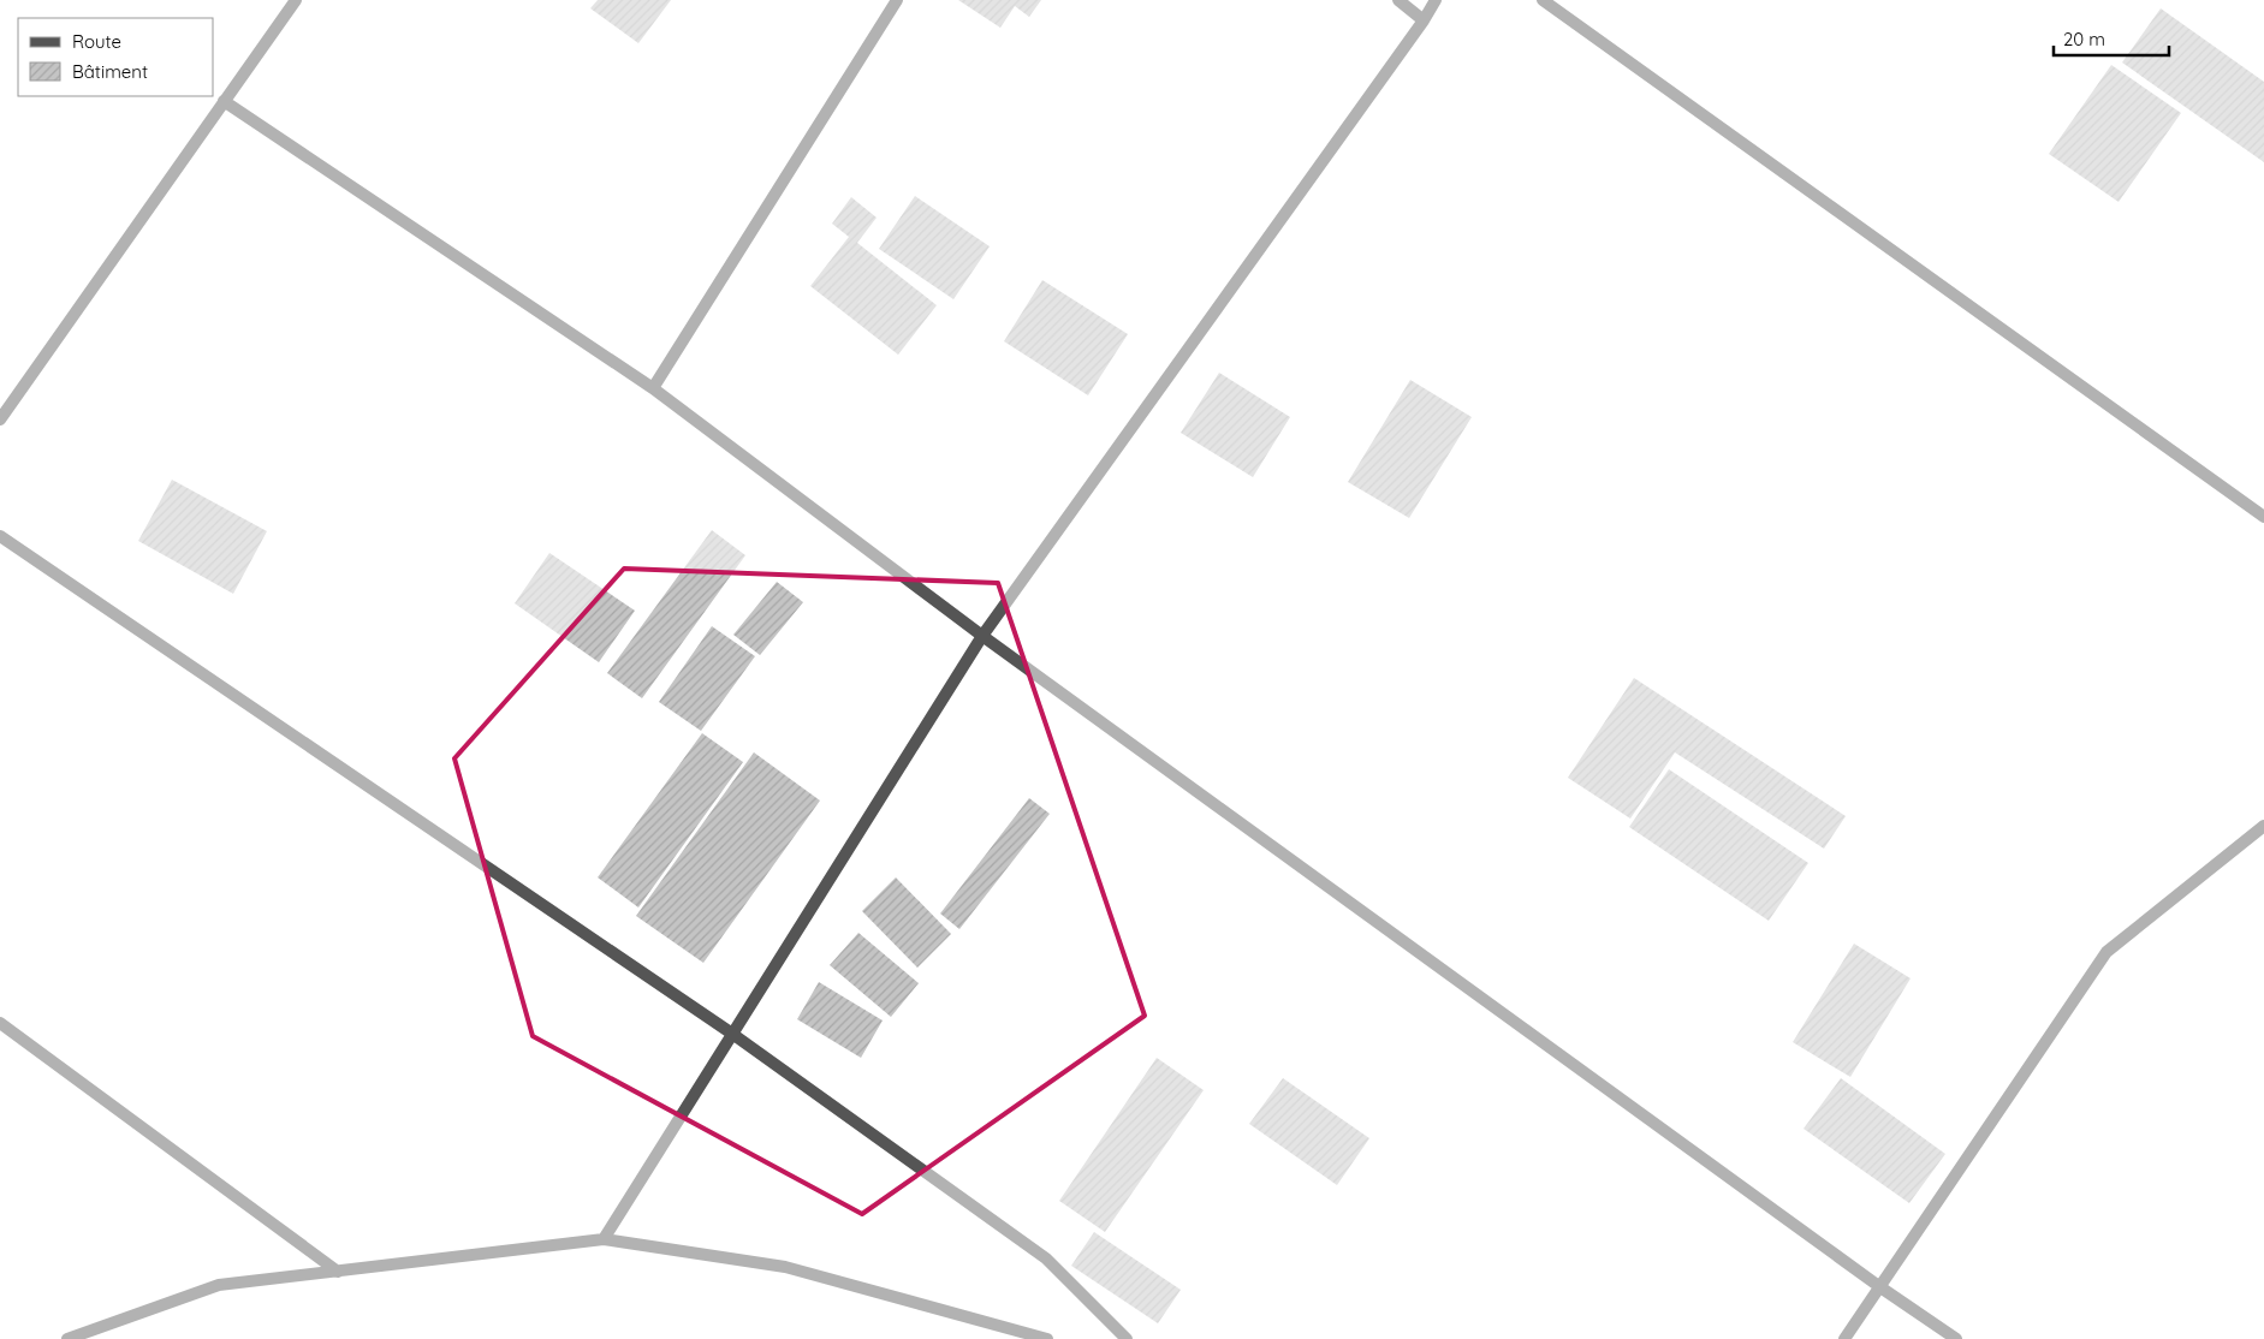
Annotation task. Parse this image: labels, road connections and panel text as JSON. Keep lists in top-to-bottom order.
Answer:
{
  "legend": ["Route", "Bâtiment"],
  "scale_bar": "20 m"
}
